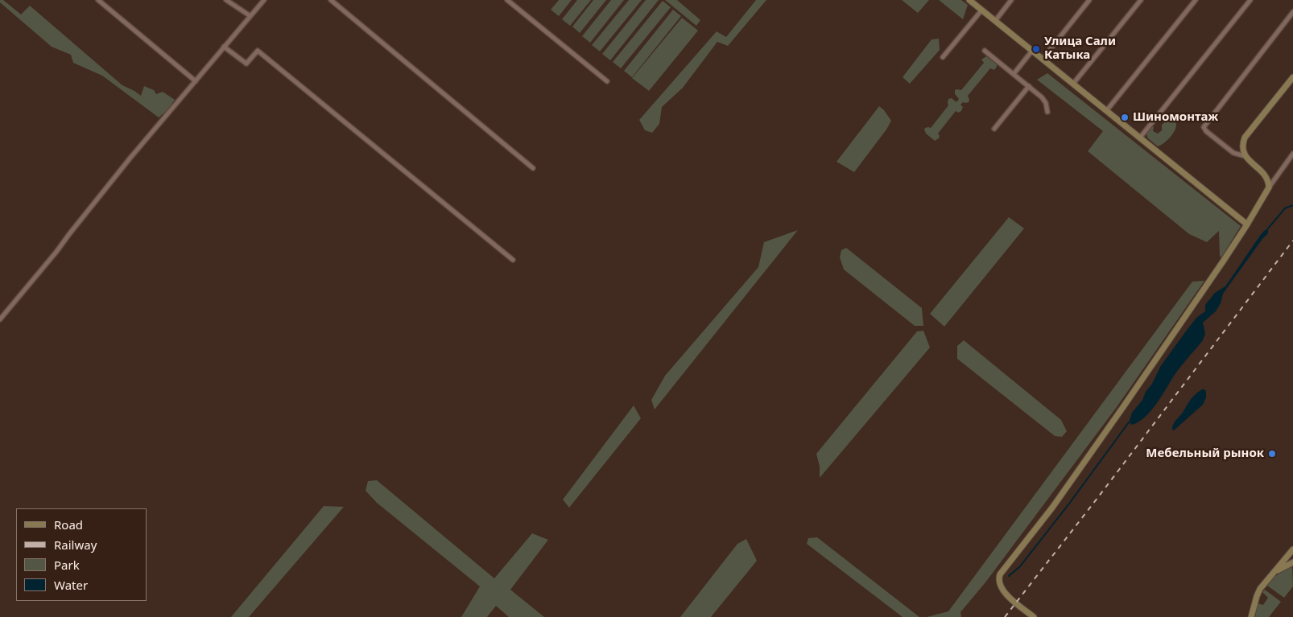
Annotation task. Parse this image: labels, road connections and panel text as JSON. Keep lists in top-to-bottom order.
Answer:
{
  "places": ["Улица Сали Катыка", "Шиномонтаж", "Мебельный рынок"],
  "legend": [
    "Road",
    "Railway",
    "Park",
    "Water"
  ]
}
